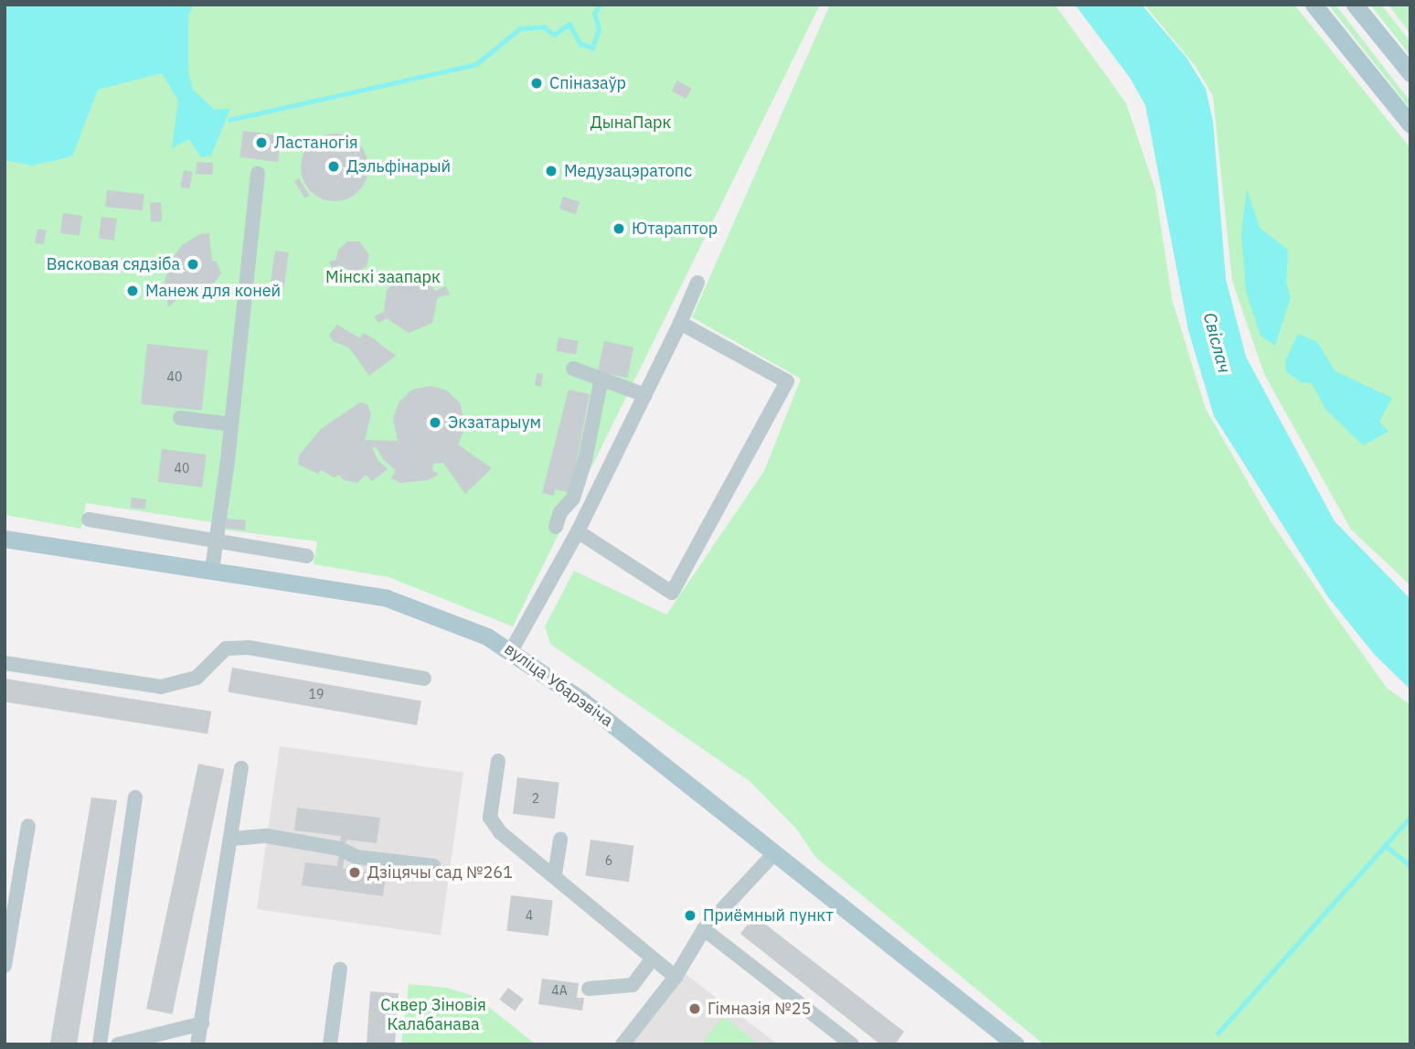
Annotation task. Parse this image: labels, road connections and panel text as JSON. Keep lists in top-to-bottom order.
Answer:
{
  "streets": {
    "main road": ["вуліца Убарэвіча"]
  },
  "water": ["Свіслач"],
  "parks": ["ДынаПарк", "Мінскі заапарк", "Сквер Зіновія Калабанава"],
  "places": [
    "Спіназаўр",
    "Ластаногія",
    "Дэльфінарый",
    "Медузацэратопс",
    "Ютараптор",
    "Вясковая сядзіба",
    "Манеж для коней",
    "Экзатарыум",
    "Дзіцячы сад №261",
    "Приёмный пункт",
    "Гімназія №25"
  ],
  "house_numbers": [
    "40",
    "40",
    "19",
    "2",
    "6",
    "4",
    "4А"
  ]
}
